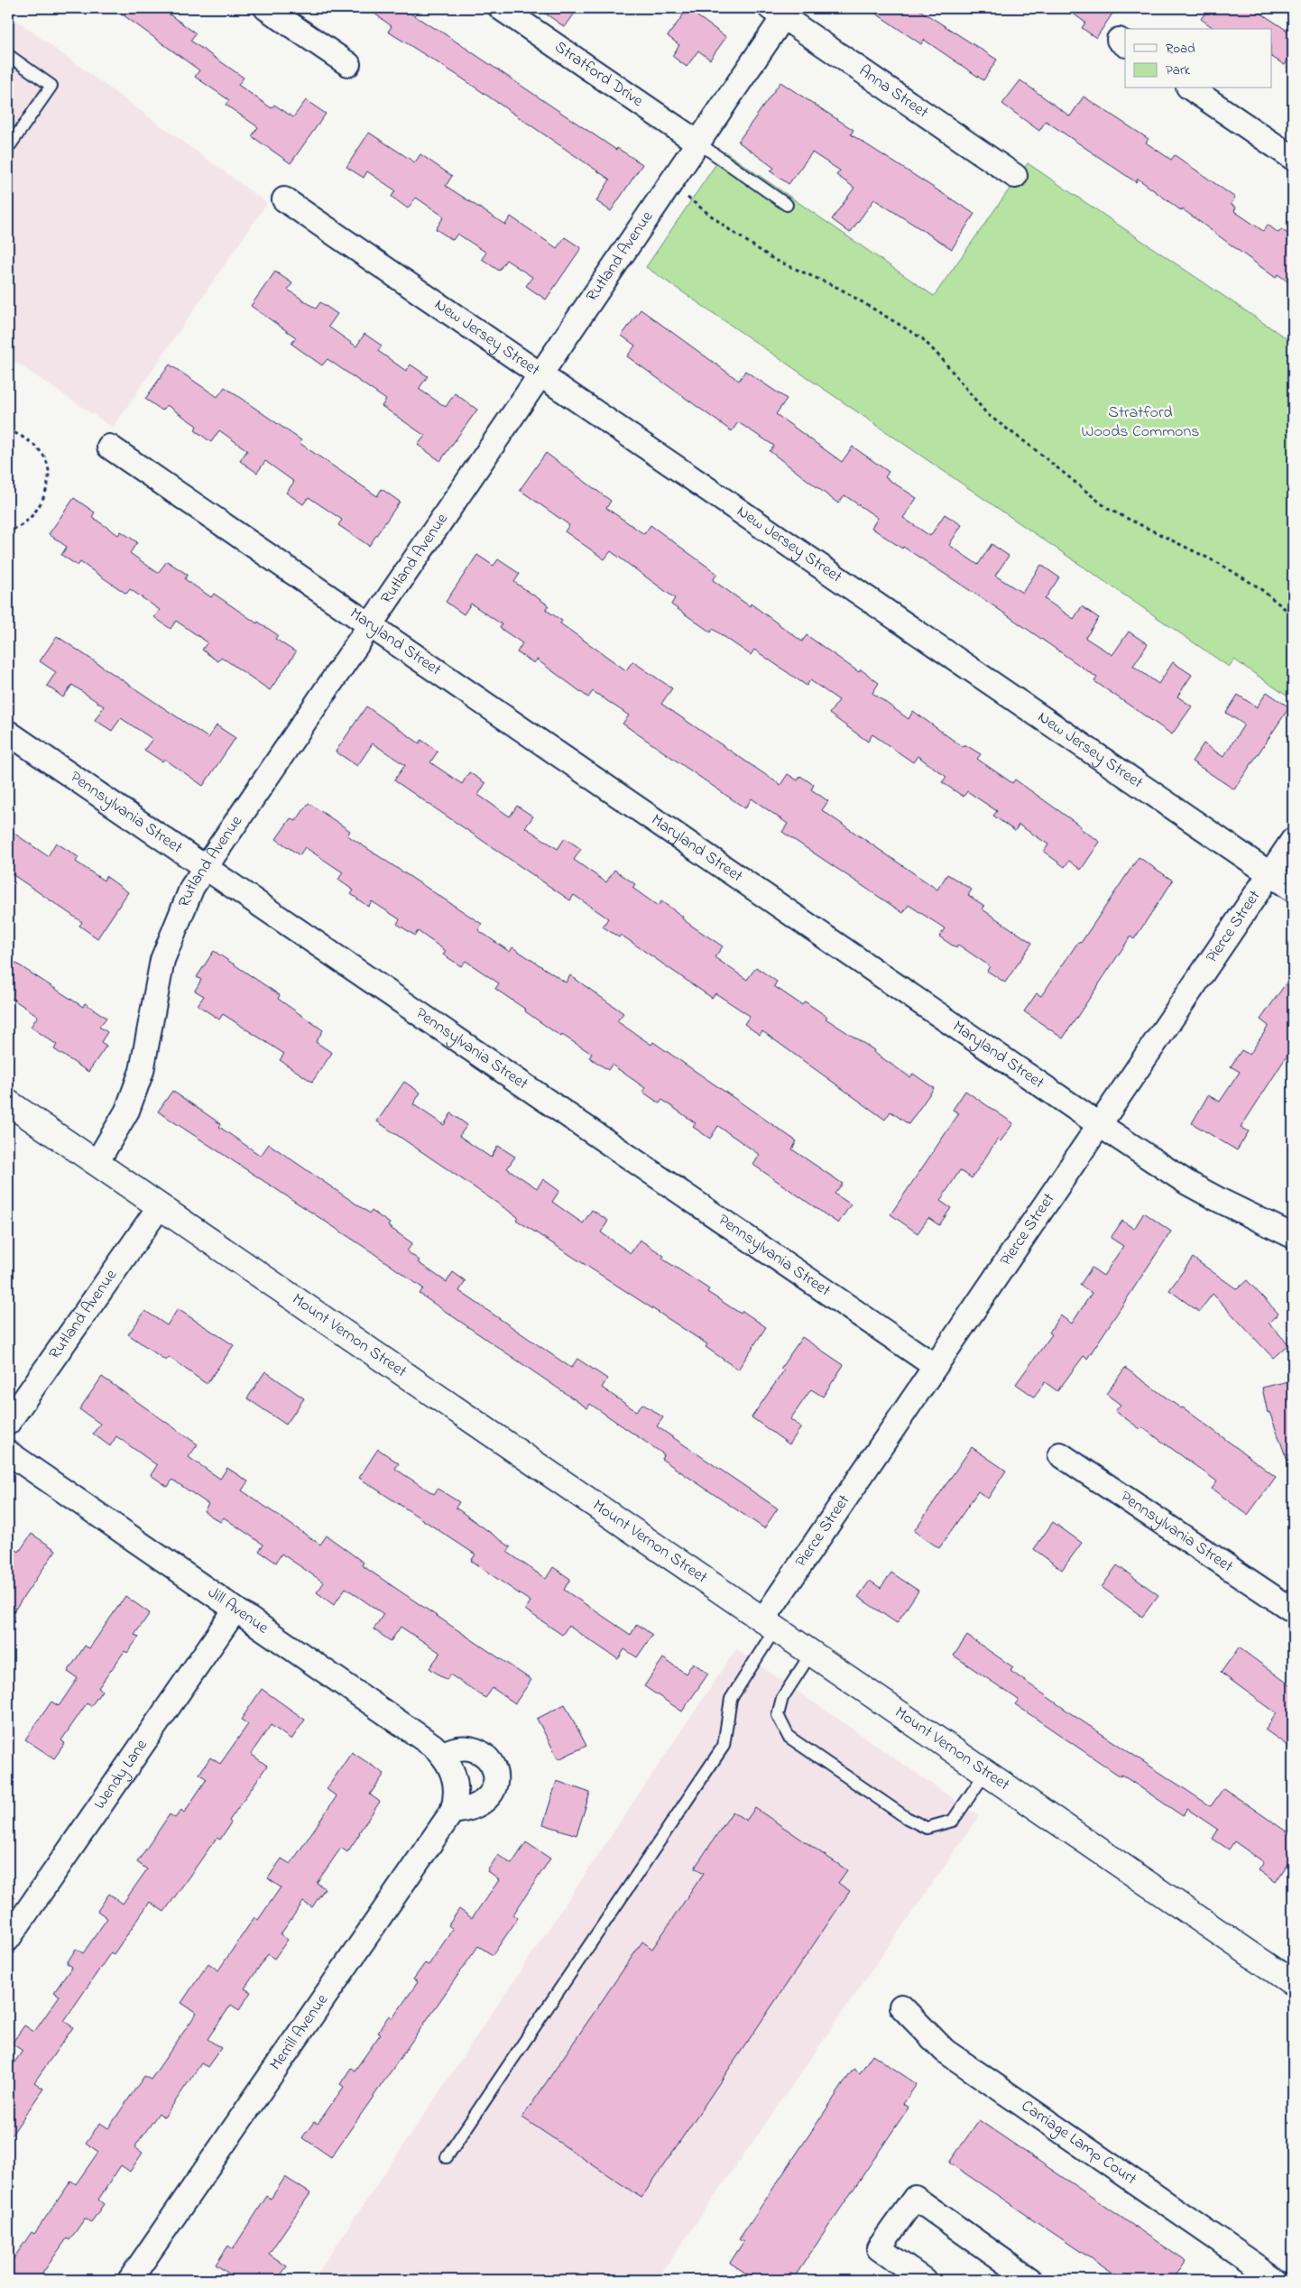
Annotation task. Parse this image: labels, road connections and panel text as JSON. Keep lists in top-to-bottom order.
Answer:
{
  "streets": {
    "street": [
      "Stratford Drive",
      "Anna Street",
      "Rutland Avenue",
      "New Jersey Street",
      "Maryland Street",
      "Pennsylvania Street",
      "Pierce Street",
      "Mount Vernon Street",
      "Jill Avenue",
      "Wendy Lane",
      "Merrill Avenue",
      "Carriage Lamp Court"
    ]
  },
  "crossings": [
    ["Stratford Drive", "Rutland Avenue"],
    ["Anna Street", "Rutland Avenue"],
    ["Rutland Avenue", "New Jersey Street"],
    ["Rutland Avenue", "Maryland Street"],
    ["Rutland Avenue", "Pennsylvania Street"],
    ["Rutland Avenue", "Mount Vernon Street"],
    ["New Jersey Street", "Pierce Street"],
    ["Maryland Street", "Pierce Street"],
    ["Pennsylvania Street", "Pierce Street"],
    ["Pierce Street", "Mount Vernon Street"],
    ["Jill Avenue", "Wendy Lane"],
    ["Jill Avenue", "Merrill Avenue"]
  ],
  "parks": ["Stratford Woods Commons"],
  "legend": ["Road", "Park"]
}
